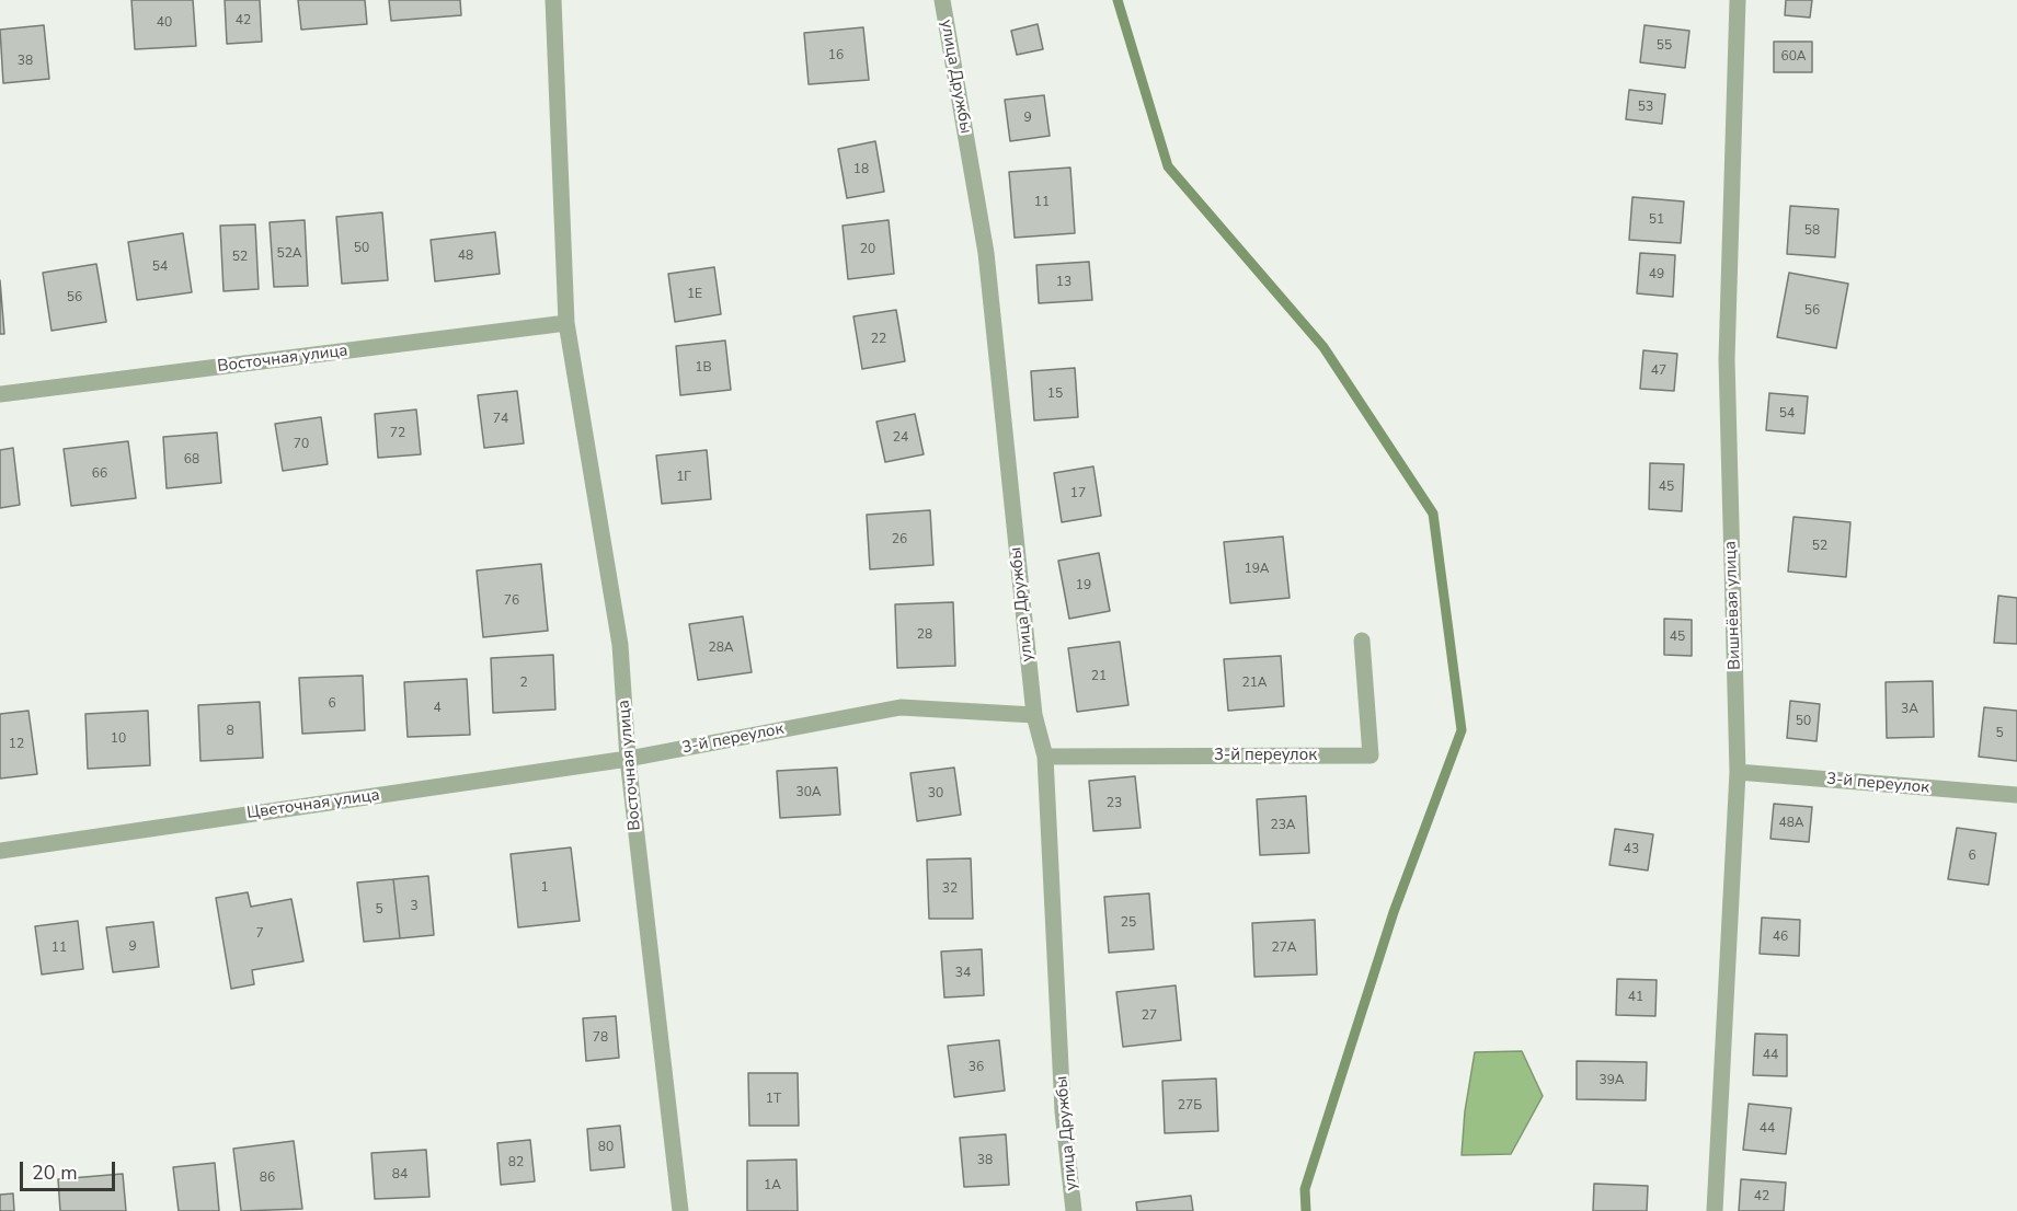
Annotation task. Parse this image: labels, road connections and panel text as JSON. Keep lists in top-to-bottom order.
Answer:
{
  "streets": {
    "street": [
      "улица Дружбы",
      "Восточная улица",
      "Вишнёвая улица",
      "3-й переулок",
      "Цветочная улица"
    ]
  },
  "crossings": [
    ["улица Дружбы", "3-й переулок"],
    ["Восточная улица", "3-й переулок"],
    ["Восточная улица", "Цветочная улица"],
    ["Вишнёвая улица", "3-й переулок"],
    ["3-й переулок", "Цветочная улица"]
  ],
  "house_numbers": [
    "42",
    "40",
    "55",
    "16",
    "60А",
    "38",
    "53",
    "9",
    "18",
    "11",
    "51",
    "58",
    "50",
    "20",
    "52А",
    "48",
    "52",
    "54",
    "49",
    "13",
    "1Е",
    "56",
    "56",
    "22",
    "1В",
    "47",
    "15",
    "54",
    "74",
    "72",
    "24",
    "70",
    "68",
    "66",
    "1Г",
    "45",
    "17",
    "26",
    "52",
    "19А",
    "19",
    "76",
    "28",
    "45",
    "28А",
    "21",
    "2",
    "21А",
    "6",
    "4",
    "3А",
    "50",
    "8",
    "5",
    "10",
    "12",
    "30А",
    "30",
    "23",
    "48А",
    "23А",
    "43",
    "6",
    "1",
    "32",
    "3",
    "5",
    "25",
    "7",
    "46",
    "9",
    "11",
    "27А",
    "34",
    "41",
    "27",
    "78",
    "44",
    "36",
    "39А",
    "1Т",
    "27Б",
    "44",
    "80",
    "38",
    "82",
    "84",
    "86",
    "1А",
    "42"
  ],
  "scale_bar": "20 m"
}
